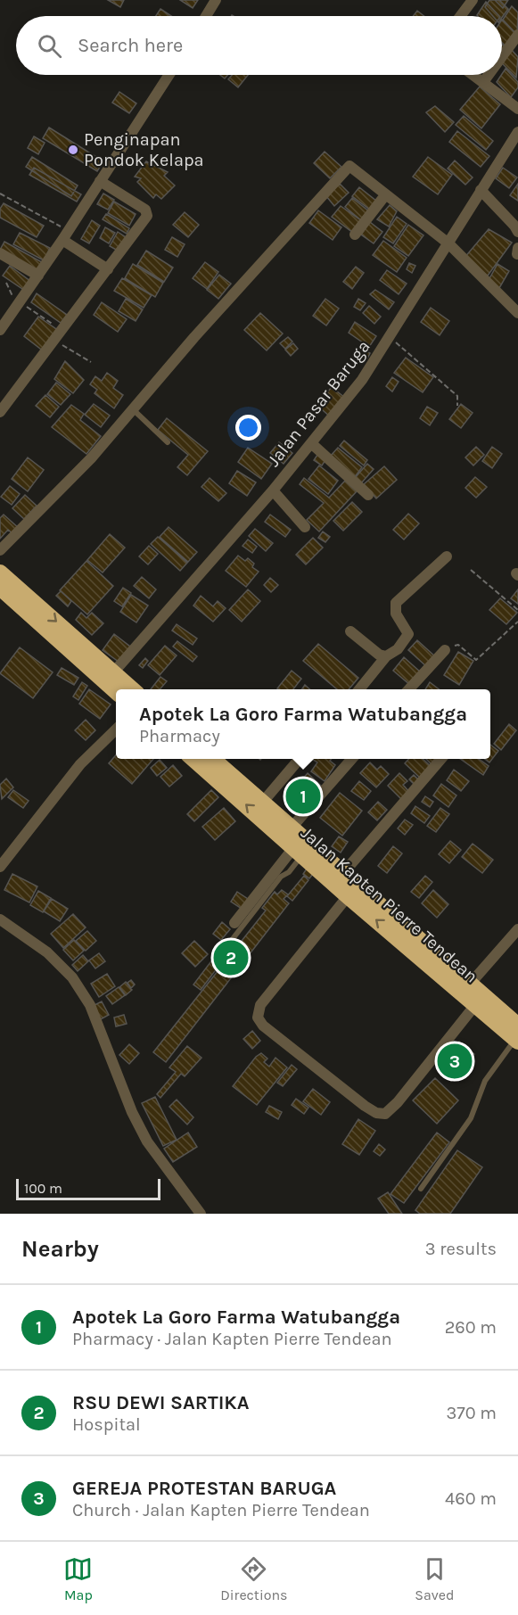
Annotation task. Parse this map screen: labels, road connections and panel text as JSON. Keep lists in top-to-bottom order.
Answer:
{
  "streets": {
    "highway": ["Jalan Kapten Pierre Tendean"],
    "street": ["Jalan Pasar Baruga"]
  },
  "places": ["Penginapan Pondok Kelapa"],
  "scale_bar": "100 m",
  "page": {
    "search": "Search here",
    "popup": ["Apotek La Goro Farma Watubangga", "Pharmacy"],
    "pins": ["1", "2", "3"],
    "scale": "100 m",
    "heading": ["Nearby", "3 results"],
    "list": [
      {
        "mark": "1",
        "name": "Apotek La Goro Farma Watubangga",
        "note": "Pharmacy · Jalan Kapten Pierre Tendean",
        "value": "260 m"
      },
      {
        "mark": "2",
        "name": "RSU DEWI SARTIKA",
        "note": "Hospital",
        "value": "370 m"
      },
      {
        "mark": "3",
        "name": "GEREJA PROTESTAN BARUGA",
        "note": "Church · Jalan Kapten Pierre Tendean",
        "value": "460 m"
      }
    ],
    "nav": ["Map", "Directions", "Saved"]
  }
}
